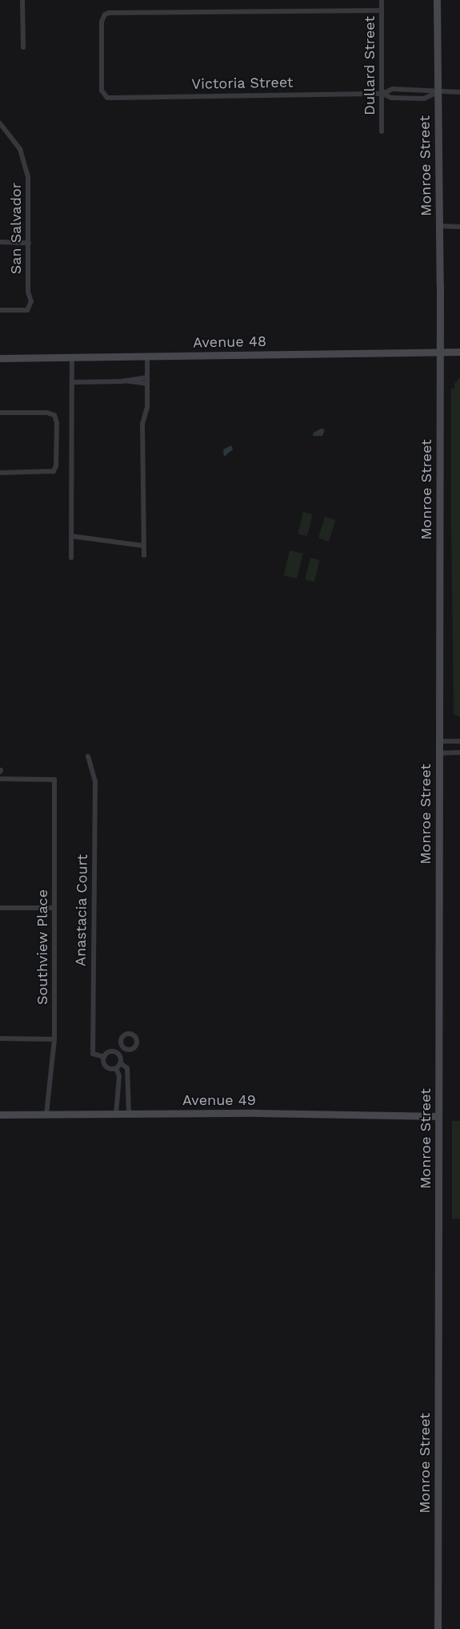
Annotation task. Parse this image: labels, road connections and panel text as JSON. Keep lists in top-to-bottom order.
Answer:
{
  "streets": {
    "main road": ["Monroe Street", "Avenue 48", "Avenue 49"],
    "street": [
      "Dullard Street",
      "Victoria Street",
      "San Salvador",
      "Anastacia Court",
      "Southview Place"
    ]
  },
  "crossings": [
    ["Dullard Street", "Victoria Street"],
    ["Victoria Street", "Monroe Street"],
    ["Monroe Street", "Avenue 48"],
    ["Monroe Street", "Avenue 49"],
    ["Southview Place", "Avenue 49"]
  ]
}
